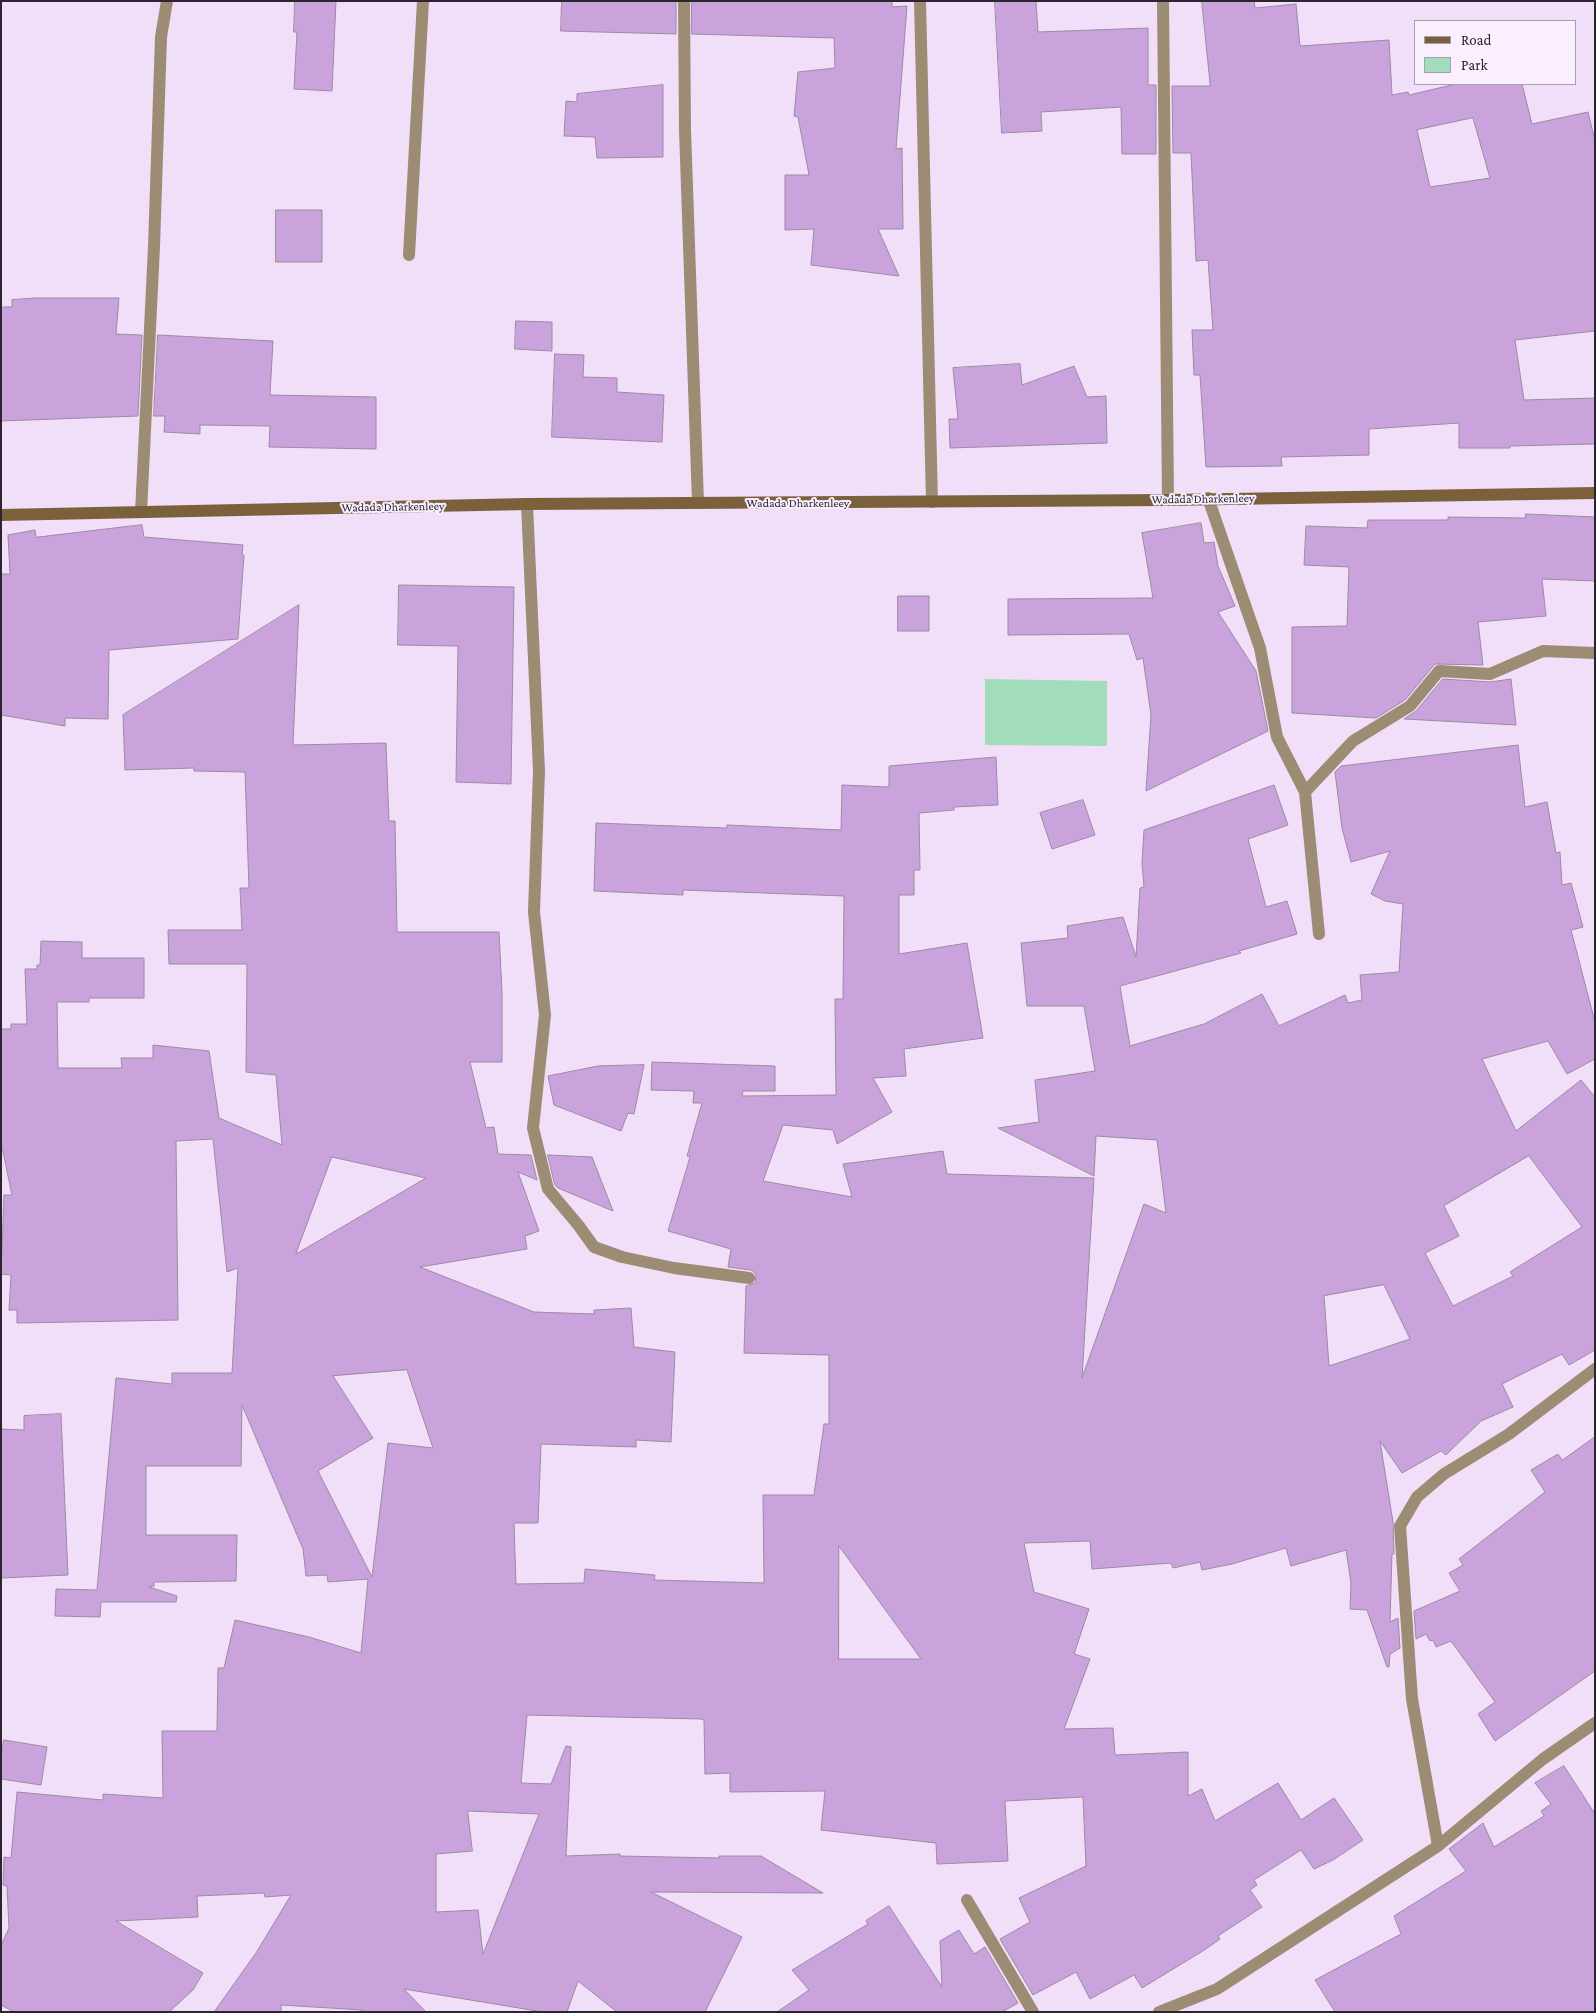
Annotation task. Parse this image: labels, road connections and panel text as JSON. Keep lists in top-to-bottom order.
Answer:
{
  "streets": {
    "main road": ["Wadada Dharkenleey"]
  },
  "legend": ["Road", "Park"]
}
